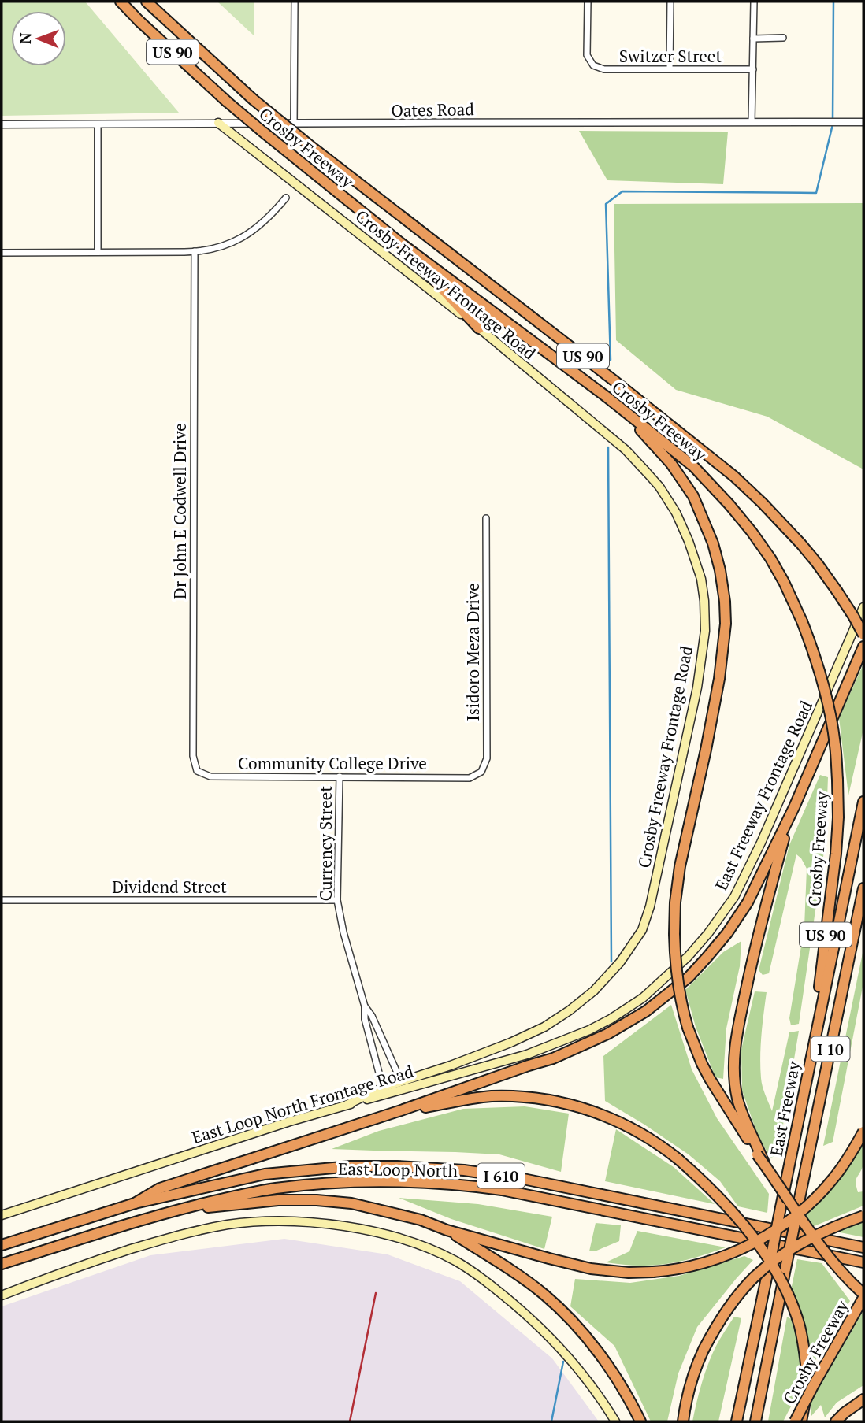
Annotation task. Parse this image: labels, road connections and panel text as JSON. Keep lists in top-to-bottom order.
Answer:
{
  "streets": {
    "highway": [
      "US 90",
      "Crosby Freeway",
      "I 10",
      "East Freeway",
      "East Loop North",
      "I 610"
    ],
    "main road": ["Crosby Freeway Frontage Road", "East Freeway Frontage Road", "East Loop North Frontage Road"],
    "street": [
      "Switzer Street",
      "Oates Road",
      "Dr John E Codwell Drive",
      "Isidoro Meza Drive",
      "Community College Drive",
      "Currency Street",
      "Dividend Street"
    ]
  },
  "crossings": [
    ["Oates Road", "Crosby Freeway Frontage Road"],
    ["Crosby Freeway", "East Freeway"],
    ["Crosby Freeway Frontage Road", "Currency Street"],
    ["Crosby Freeway Frontage Road", "East Loop North Frontage Road"],
    ["Dr John E Codwell Drive", "Community College Drive"],
    ["Isidoro Meza Drive", "Community College Drive"],
    ["Community College Drive", "Currency Street"],
    ["East Freeway Frontage Road", "East Loop North Frontage Road"],
    ["Currency Street", "Dividend Street"]
  ],
  "north": "left"
}
